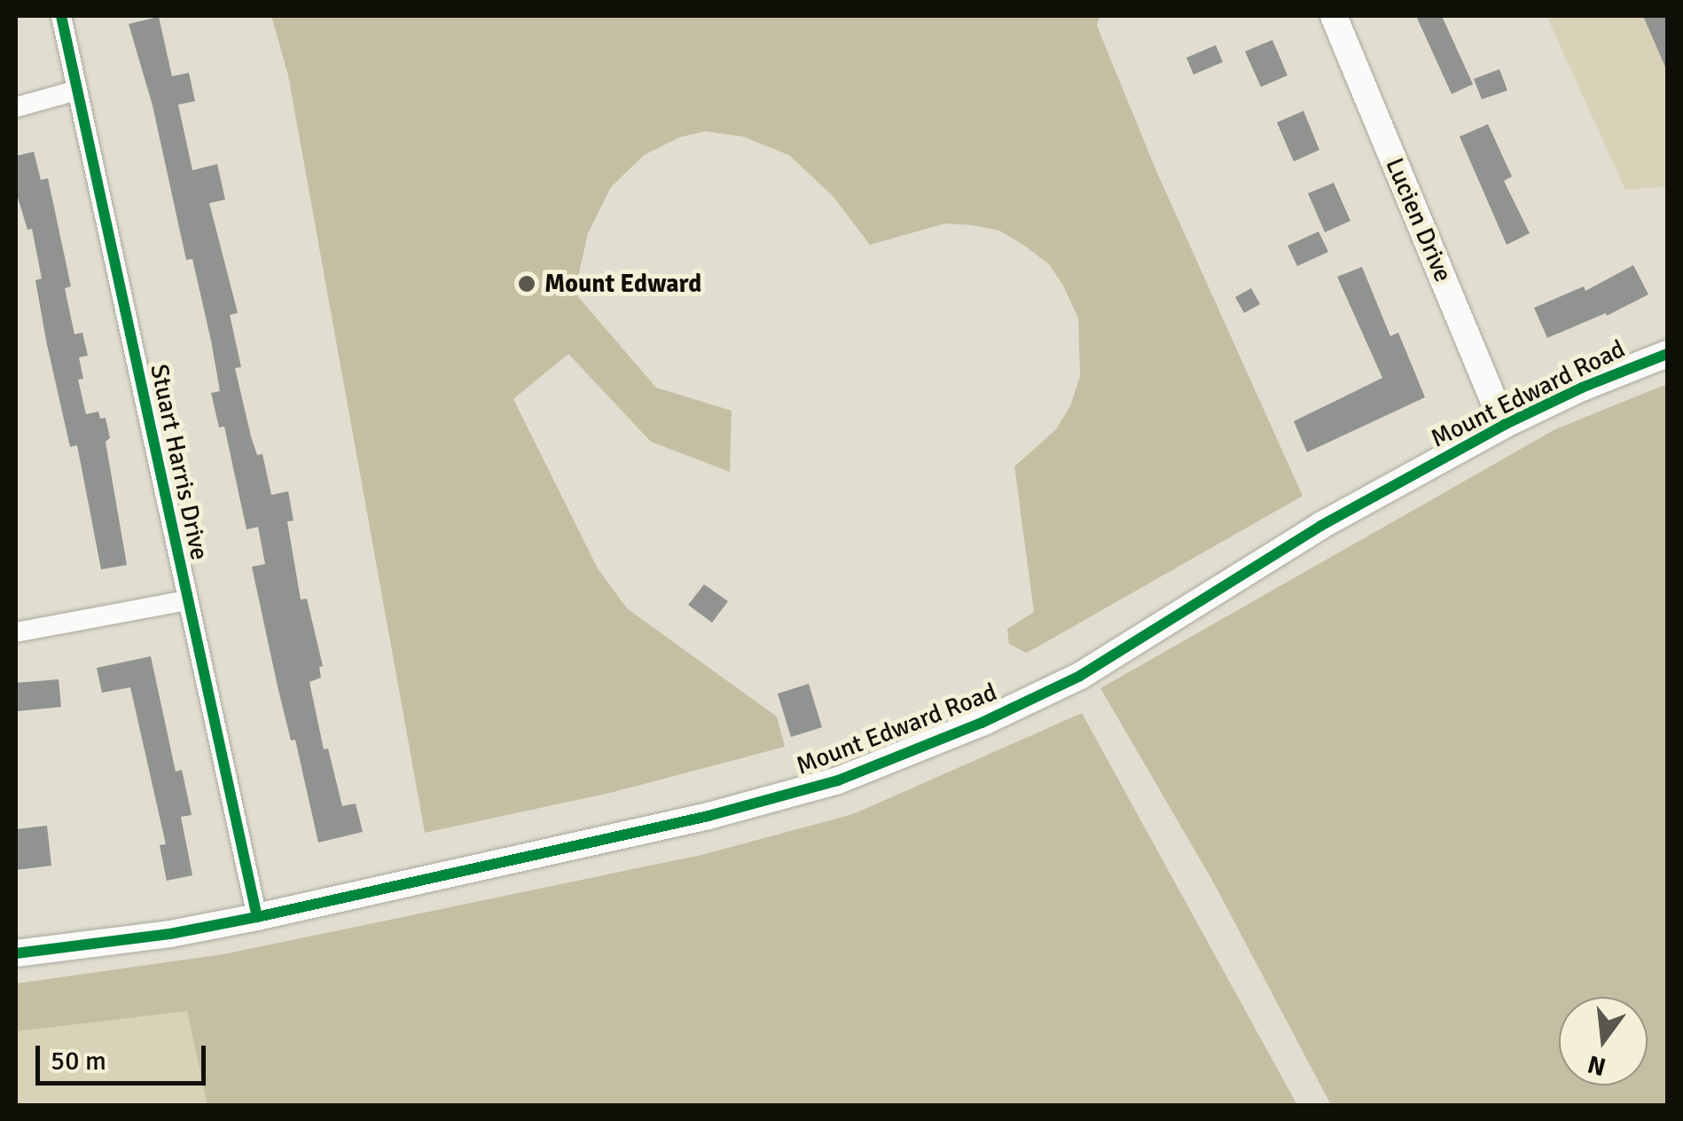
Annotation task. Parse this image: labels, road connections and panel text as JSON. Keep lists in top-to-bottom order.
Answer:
{
  "streets": {
    "street": ["Lucien Drive", "Mount Edward Road", "Stuart Harris Drive"]
  },
  "crossings": [
    ["Lucien Drive", "Mount Edward Road"],
    ["Mount Edward Road", "Stuart Harris Drive"]
  ],
  "places": ["Mount Edward"],
  "scale_bar": "50 m",
  "north": "bottom"
}
